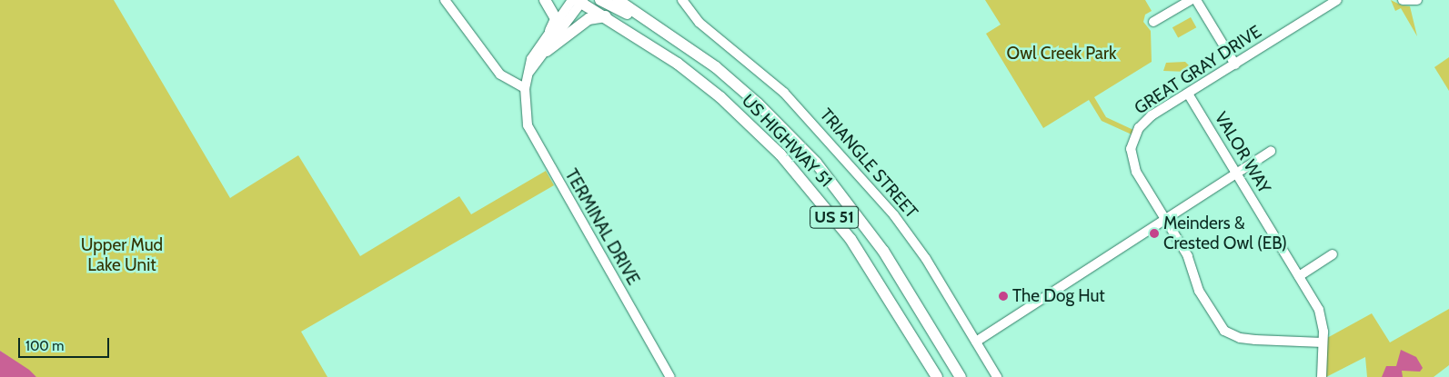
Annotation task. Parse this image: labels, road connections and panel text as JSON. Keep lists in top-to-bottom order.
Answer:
{
  "streets": {
    "main road": ["US HIGHWAY 51", "US 51"],
    "street": [
      "GREAT GRAY DRIVE",
      "VALOR WAY",
      "TRIANGLE STREET",
      "TERMINAL DRIVE"
    ]
  },
  "crossings": [
    ["GREAT GRAY DRIVE", "VALOR WAY"],
    ["US HIGHWAY 51", "TERMINAL DRIVE"]
  ],
  "parks": ["Owl Creek Park", "Upper Mud Lake Unit"],
  "places": ["Meinders & Crested Owl (EB)", "The Dog Hut"],
  "scale_bar": "100 m"
}
